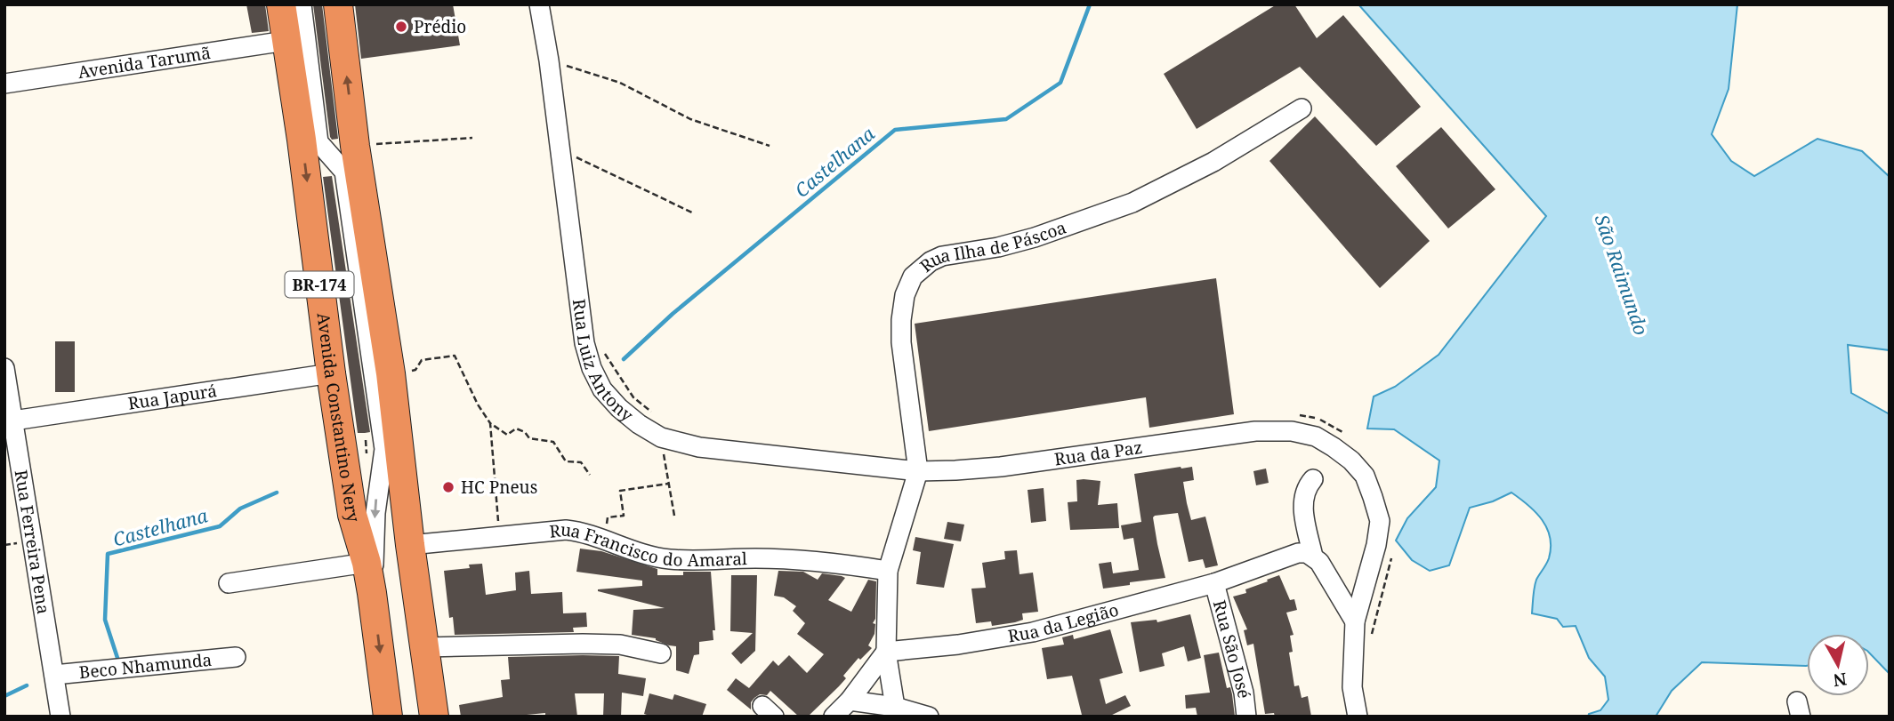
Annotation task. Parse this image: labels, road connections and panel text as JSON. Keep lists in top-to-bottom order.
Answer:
{
  "streets": {
    "highway": ["BR-174", "Avenida Constantino Nery"],
    "street": [
      "Avenida Tarumã",
      "Rua Ilha de Páscoa",
      "Rua Luiz Antony",
      "Rua Japurá",
      "Rua da Paz",
      "Rua Ferreira Pena",
      "Rua Francisco do Amaral",
      "Rua da Legião",
      "Rua São José",
      "Beco Nhamunda"
    ]
  },
  "crossings": [
    ["Avenida Tarumã", "Avenida Constantino Nery"],
    ["Rua Ilha de Páscoa", "Rua Luiz Antony"],
    ["Rua Ilha de Páscoa", "Rua da Paz"],
    ["Rua Ilha de Páscoa", "Rua Francisco do Amaral"],
    ["Rua Ilha de Páscoa", "Rua da Legião"],
    ["BR-174", "Rua Francisco do Amaral"],
    ["Rua Luiz Antony", "Rua da Paz"],
    ["Rua Japurá", "Avenida Constantino Nery"],
    ["Rua Japurá", "Rua Ferreira Pena"],
    ["Rua Ferreira Pena", "Beco Nhamunda"],
    ["Rua da Legião", "Rua São José"]
  ],
  "water": ["Castelhana", "São Raimundo"],
  "places": ["Prédio", "HC Pneus"],
  "north": "bottom"
}
